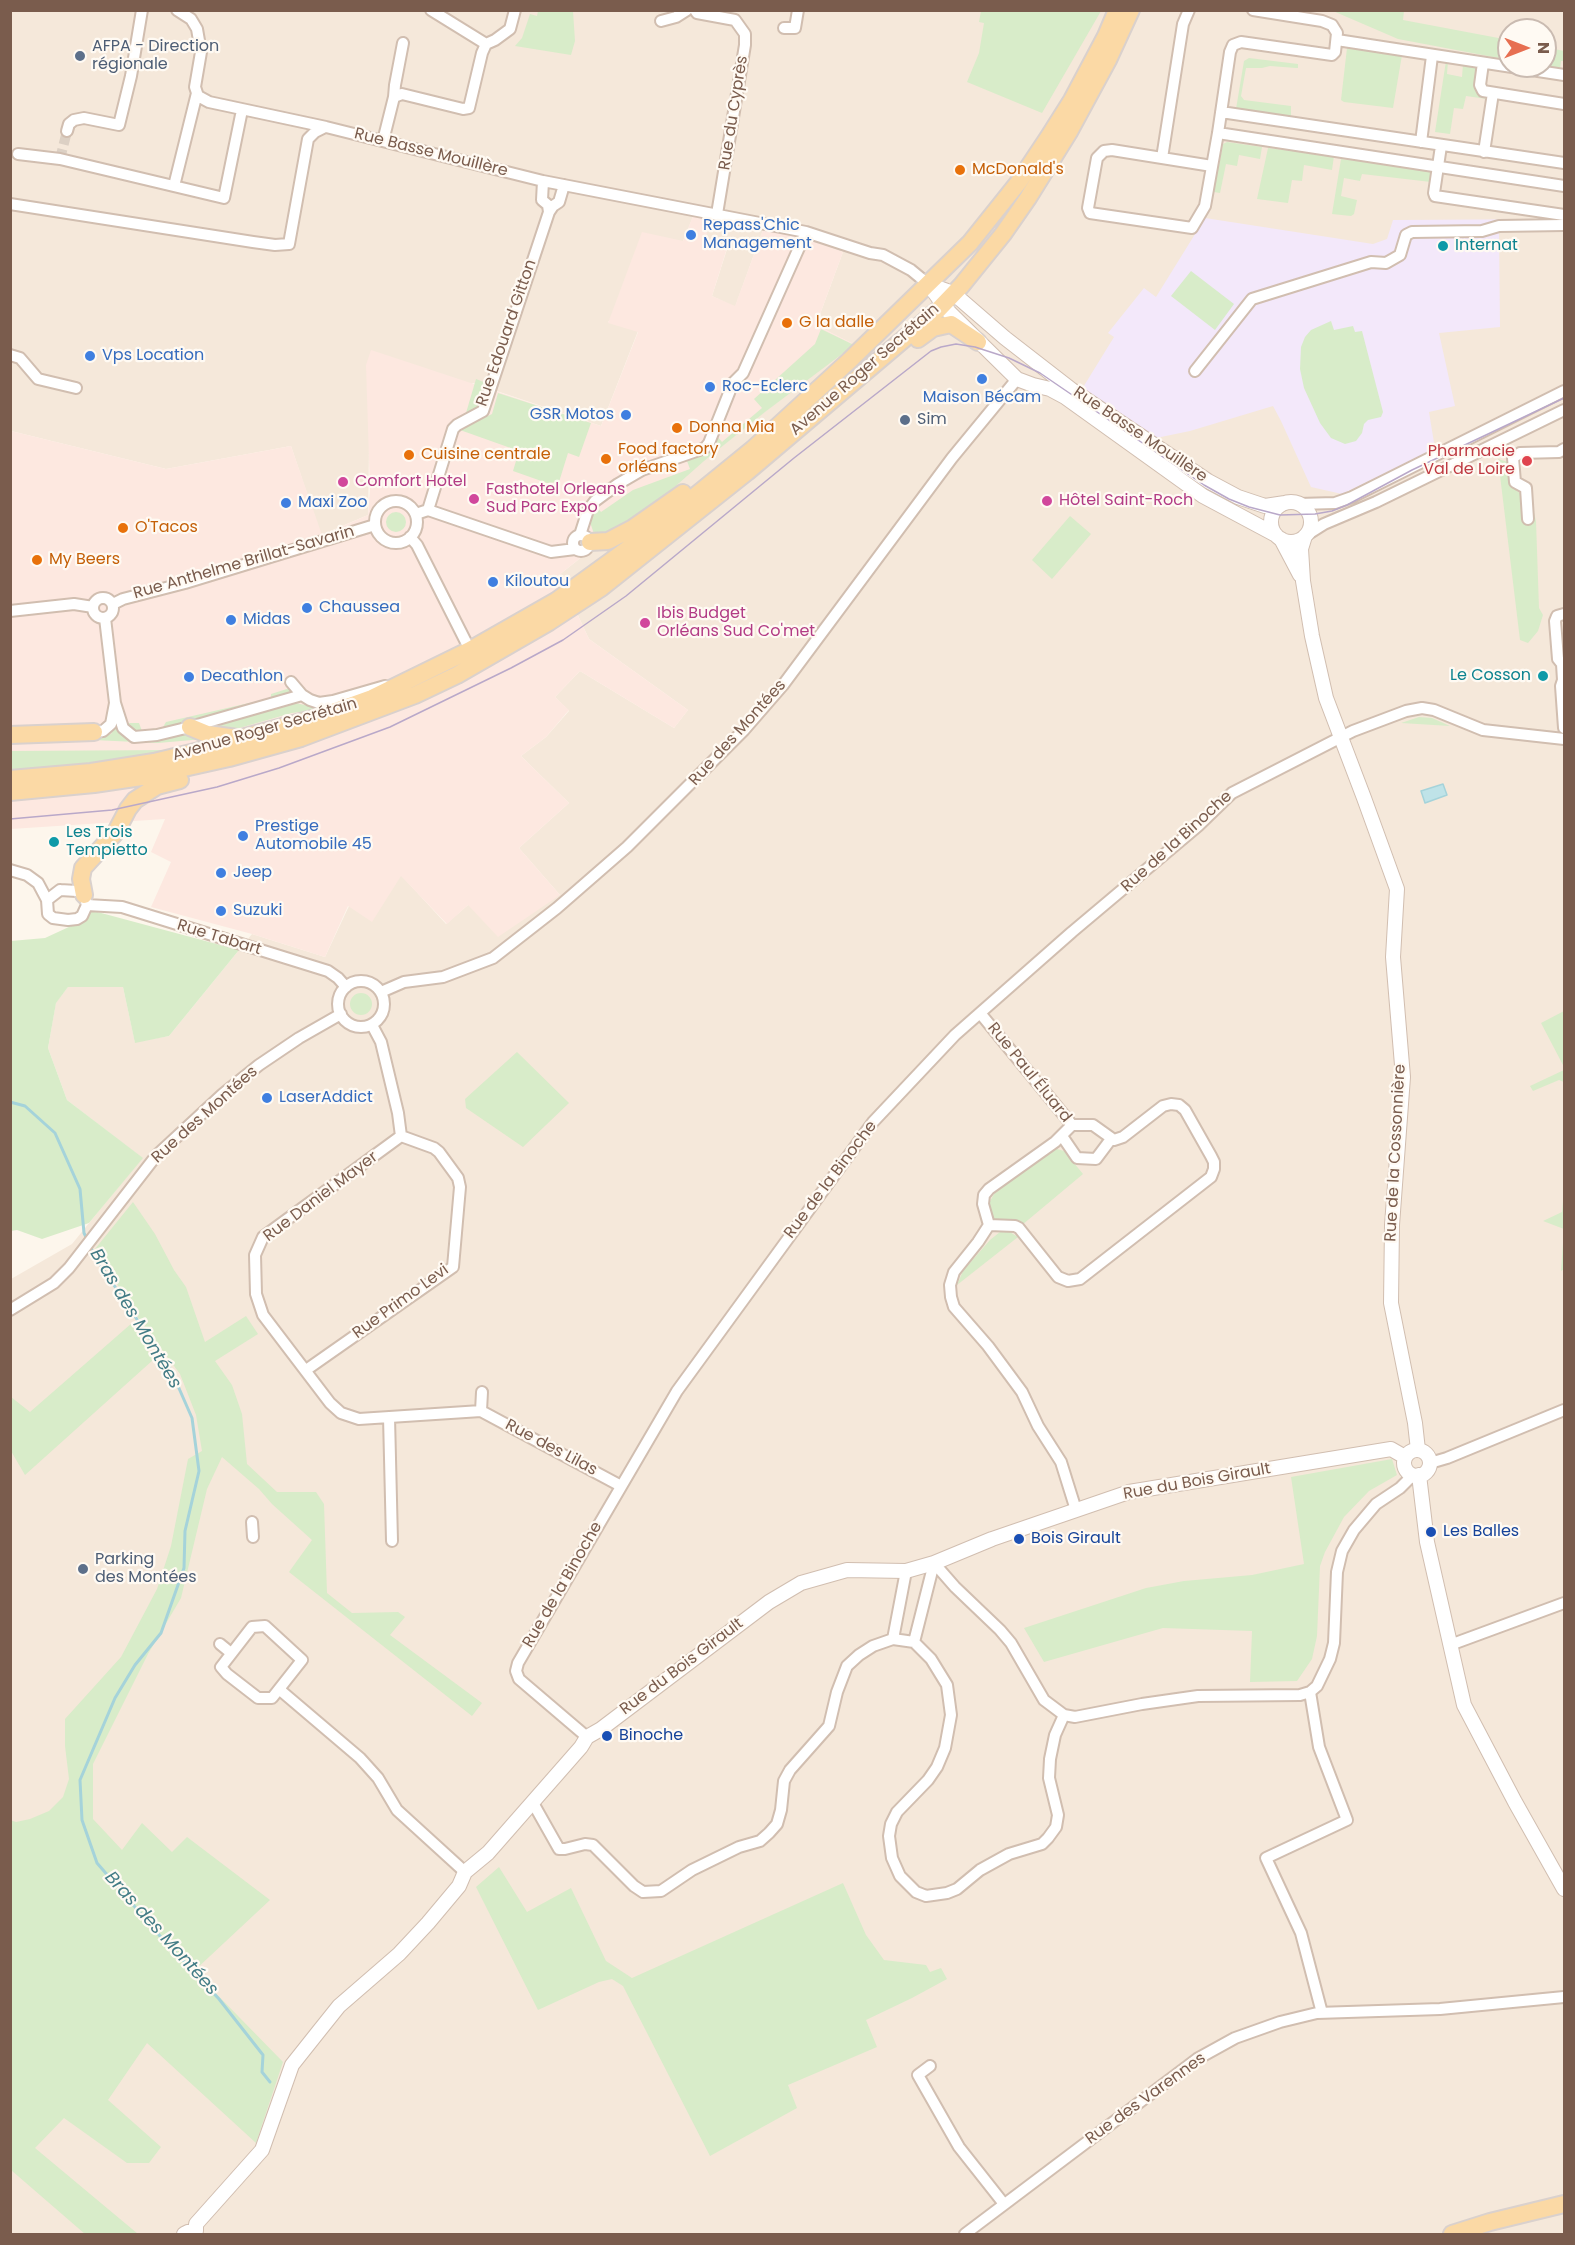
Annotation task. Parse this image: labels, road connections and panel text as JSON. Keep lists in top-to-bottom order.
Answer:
{
  "streets": {
    "main road": ["Avenue Roger Secrétain"],
    "street": [
      "Rue du Cyprès",
      "Rue Basse Mouillère",
      "Rue Edouard Gitton",
      "Rue Anthelme Brillat-Savarin",
      "Rue des Montées",
      "Rue de la Binoche",
      "Rue Tabart",
      "Rue Paul Éluard",
      "Rue de la Cossonnière",
      "Rue Daniel Mayer",
      "Rue Primo Levi",
      "Rue des Lilas",
      "Rue du Bois Girault",
      "Rue des Varennes"
    ]
  },
  "crossings": [
    ["Rue du Cyprès", "Rue Basse Mouillère"],
    ["Rue Basse Mouillère", "Rue Edouard Gitton"],
    ["Rue Basse Mouillère", "Avenue Roger Secrétain"],
    ["Rue Basse Mouillère", "Rue des Montées"],
    ["Rue Basse Mouillère", "Rue de la Cossonnière"],
    ["Rue des Montées", "Rue Tabart"],
    ["Rue de la Binoche", "Rue Paul Éluard"],
    ["Rue de la Binoche", "Rue de la Cossonnière"],
    ["Rue de la Binoche", "Rue des Lilas"],
    ["Rue de la Binoche", "Rue du Bois Girault"],
    ["Rue de la Cossonnière", "Rue du Bois Girault"],
    ["Rue Daniel Mayer", "Rue Primo Levi"]
  ],
  "water": ["Bras des Montées"],
  "places": [
    "AFPA - Direction régionale",
    "McDonald's",
    "Repass'Chic Management",
    "Internat",
    "G la dalle",
    "Vps Location",
    "Maison Bécam",
    "Roc-Eclerc",
    "GSR Motos",
    "Sim",
    "Donna Mia",
    "Cuisine centrale",
    "Food factory orléans",
    "Pharmacie Val de Loire",
    "Comfort Hotel",
    "Fasthotel Orleans Sud Parc Expo",
    "Hôtel Saint-Roch",
    "Maxi Zoo",
    "O'Tacos",
    "My Beers",
    "Kiloutou",
    "Chaussea",
    "Midas",
    "Ibis Budget Orléans Sud Co'met",
    "Le Cosson",
    "Decathlon",
    "Prestige Automobile 45",
    "Les Trois Tempietto",
    "Jeep",
    "Suzuki",
    "LaserAddict",
    "Les Balles",
    "Bois Girault",
    "Parking des Montées",
    "Binoche"
  ],
  "north": "right"
}
